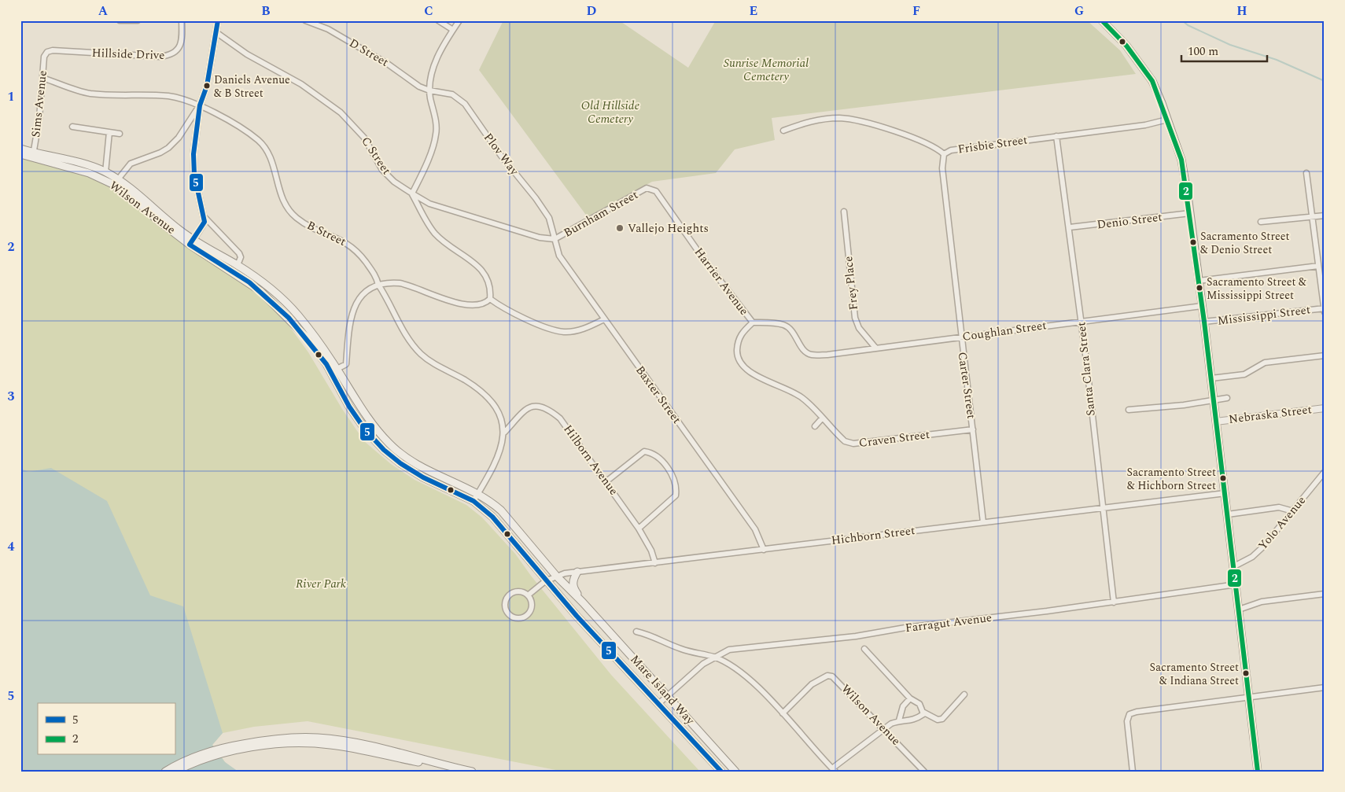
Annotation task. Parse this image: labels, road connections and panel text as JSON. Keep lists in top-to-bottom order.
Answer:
{
  "streets": {
    "main road": ["Wilson Avenue", "Mare Island Way"],
    "street": [
      "D Street",
      "Hillside Drive",
      "Sims Avenue",
      "Frisbie Street",
      "Plov Way",
      "C Street",
      "Burnham Street",
      "Denio Street",
      "B Street",
      "Harrier Avenue",
      "Frey Place",
      "Mississippi Street",
      "Coughlan Street",
      "Santa Clara Street",
      "Carter Street",
      "Baxter Street",
      "Nebraska Street",
      "Craven Street",
      "Hilborn Avenue",
      "Yolo Avenue",
      "Hichborn Street",
      "Farragut Avenue"
    ]
  },
  "crossings": [
    ["D Street", "Plov Way"],
    ["Hillside Drive", "Sims Avenue"],
    ["Sims Avenue", "Wilson Avenue"],
    ["Sims Avenue", "B Street"],
    ["Frisbie Street", "Santa Clara Street"],
    ["Frisbie Street", "Carter Street"],
    ["Plov Way", "C Street"],
    ["Plov Way", "Burnham Street"],
    ["Plov Way", "Baxter Street"],
    ["C Street", "Burnham Street"],
    ["C Street", "Baxter Street"],
    ["Wilson Avenue", "B Street"],
    ["Wilson Avenue", "Hichborn Street"],
    ["Wilson Avenue", "Mare Island Way"],
    ["Burnham Street", "Harrier Avenue"],
    ["Burnham Street", "Baxter Street"],
    ["Denio Street", "Santa Clara Street"],
    ["B Street", "Hilborn Avenue"],
    ["Harrier Avenue", "Coughlan Street"],
    ["Harrier Avenue", "Craven Street"],
    ["Frey Place", "Coughlan Street"],
    ["Coughlan Street", "Santa Clara Street"],
    ["Coughlan Street", "Carter Street"],
    ["Coughlan Street", "Craven Street"],
    ["Santa Clara Street", "Hichborn Street"],
    ["Santa Clara Street", "Farragut Avenue"],
    ["Carter Street", "Craven Street"],
    ["Carter Street", "Hichborn Street"],
    ["Baxter Street", "Hichborn Street"],
    ["Hilborn Avenue", "Hichborn Street"],
    ["Hichborn Street", "Mare Island Way"],
    ["Farragut Avenue", "Mare Island Way"]
  ],
  "parks": ["Sunrise Memorial Cemetery", "Old Hillside Cemetery", "River Park"],
  "places": [
    "Daniels Avenue & B Street",
    "Vallejo Heights",
    "Sacramento Street & Denio Street",
    "Sacramento Street & Mississippi Street",
    "Sacramento Street & Hichborn Street",
    "Sacramento Street & Indiana Street"
  ],
  "lines": ["transit line 5", "transit line 2"],
  "legend": ["5", "2"],
  "scale_bar": "100 m",
  "grid": {
    "columns": [
      "A",
      "B",
      "C",
      "D",
      "E",
      "F",
      "G",
      "H"
    ],
    "rows": [
      "1",
      "2",
      "3",
      "4",
      "5"
    ]
  }
}
